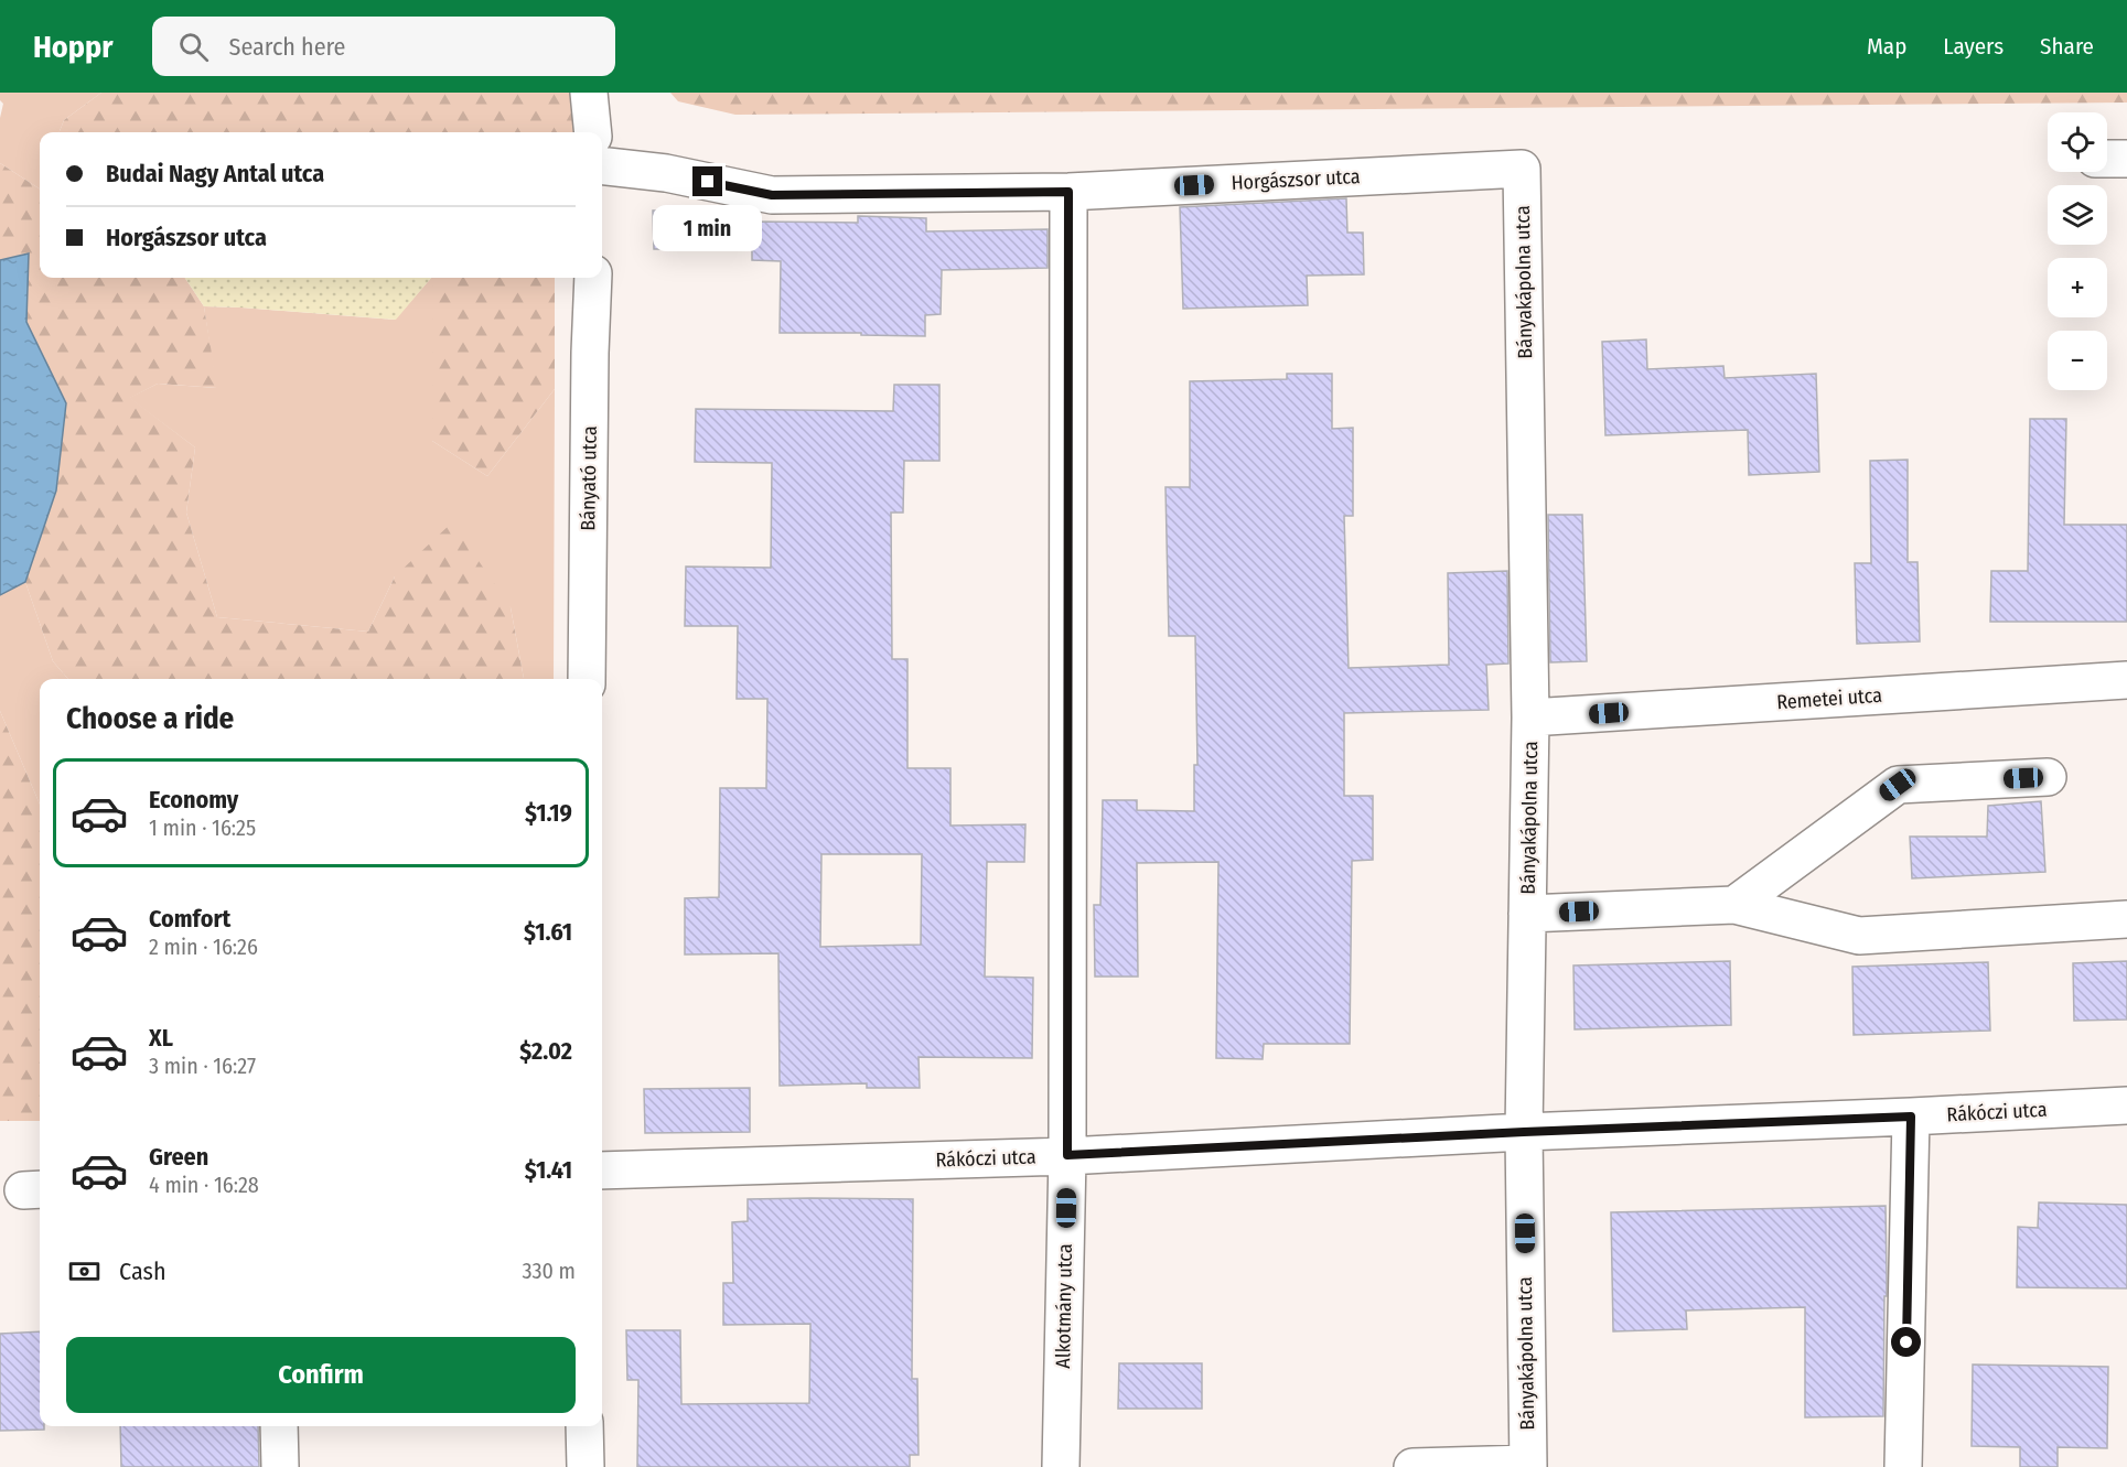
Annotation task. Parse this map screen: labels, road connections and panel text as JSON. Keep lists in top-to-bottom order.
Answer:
{
  "streets": {
    "street": [
      "Horgászsor utca",
      "Bányakápolna utca",
      "Bányató utca",
      "Remetei utca",
      "Rákóczi utca",
      "Alkotmány utca"
    ]
  },
  "crossings": [
    ["Horgászsor utca", "Bányakápolna utca"],
    ["Horgászsor utca", "Alkotmány utca"],
    ["Bányakápolna utca", "Remetei utca"],
    ["Bányakápolna utca", "Rákóczi utca"],
    ["Rákóczi utca", "Alkotmány utca"]
  ],
  "page": {
    "header": "Hoppr",
    "search": "Search here",
    "nav": ["Map", "Layers", "Share"],
    "map_buttons": ["+", "−"],
    "banner": ["Budai Nagy Antal utca", "Horgászsor utca"],
    "bubble": "1 min",
    "heading": "Choose a ride",
    "list": [
      {
        "name": "Economy",
        "note": "1 min · 16:25",
        "value": "$1.19"
      },
      {
        "name": "Comfort",
        "note": "2 min · 16:26",
        "value": "$1.61"
      },
      {
        "name": "XL",
        "note": "3 min · 16:27",
        "value": "$2.02"
      },
      {
        "name": "Green",
        "note": "4 min · 16:28",
        "value": "$1.41"
      }
    ],
    "pay": ["Cash", "330 m"],
    "buttons": "Confirm"
  }
}
